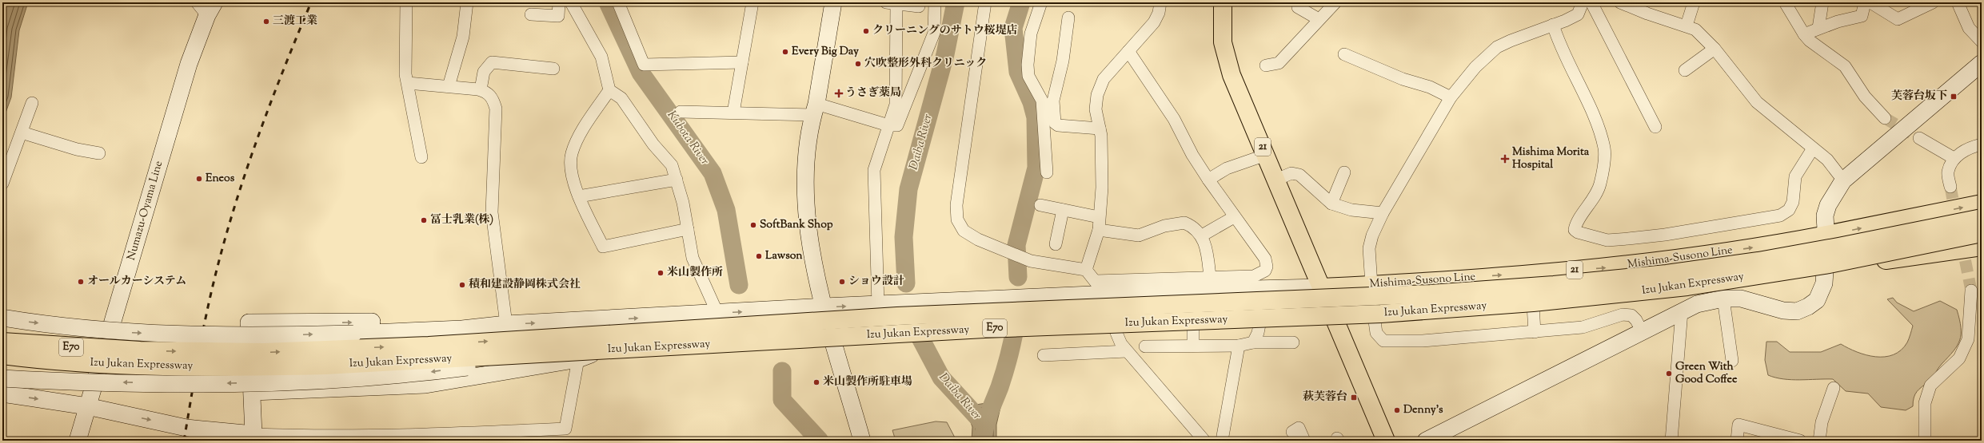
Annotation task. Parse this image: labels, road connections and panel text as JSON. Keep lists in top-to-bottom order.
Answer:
{
  "streets": {
    "main road": [
      "21",
      "Mishima-Susono Line",
      "Izu Jukan Expressway",
      "E70"
    ],
    "street": ["Numazu-Oyama Line"]
  },
  "crossings": [
    ["21", "Mishima-Susono Line"]
  ],
  "water": ["Kubota River", "Daiba River"],
  "places": {
    "other": [
      "三渡工業",
      "クリーニングのサトウ桜堤店",
      "Every Big Day",
      "穴吹整形外科クリニック",
      "Eneos",
      "冨士乳業(株)",
      "SoftBank Shop",
      "Lawson",
      "米山製作所",
      "オールカーシステム",
      "ショウ設計",
      "積和建設静岡株式会社",
      "Green With Good Coffee",
      "米山製作所駐車場",
      "Denny's"
    ],
    "health": ["うさぎ薬局", "Mishima Morita Hospital"],
    "transit": ["芙蓉台坂下", "萩芙蓉台"]
  }
}
